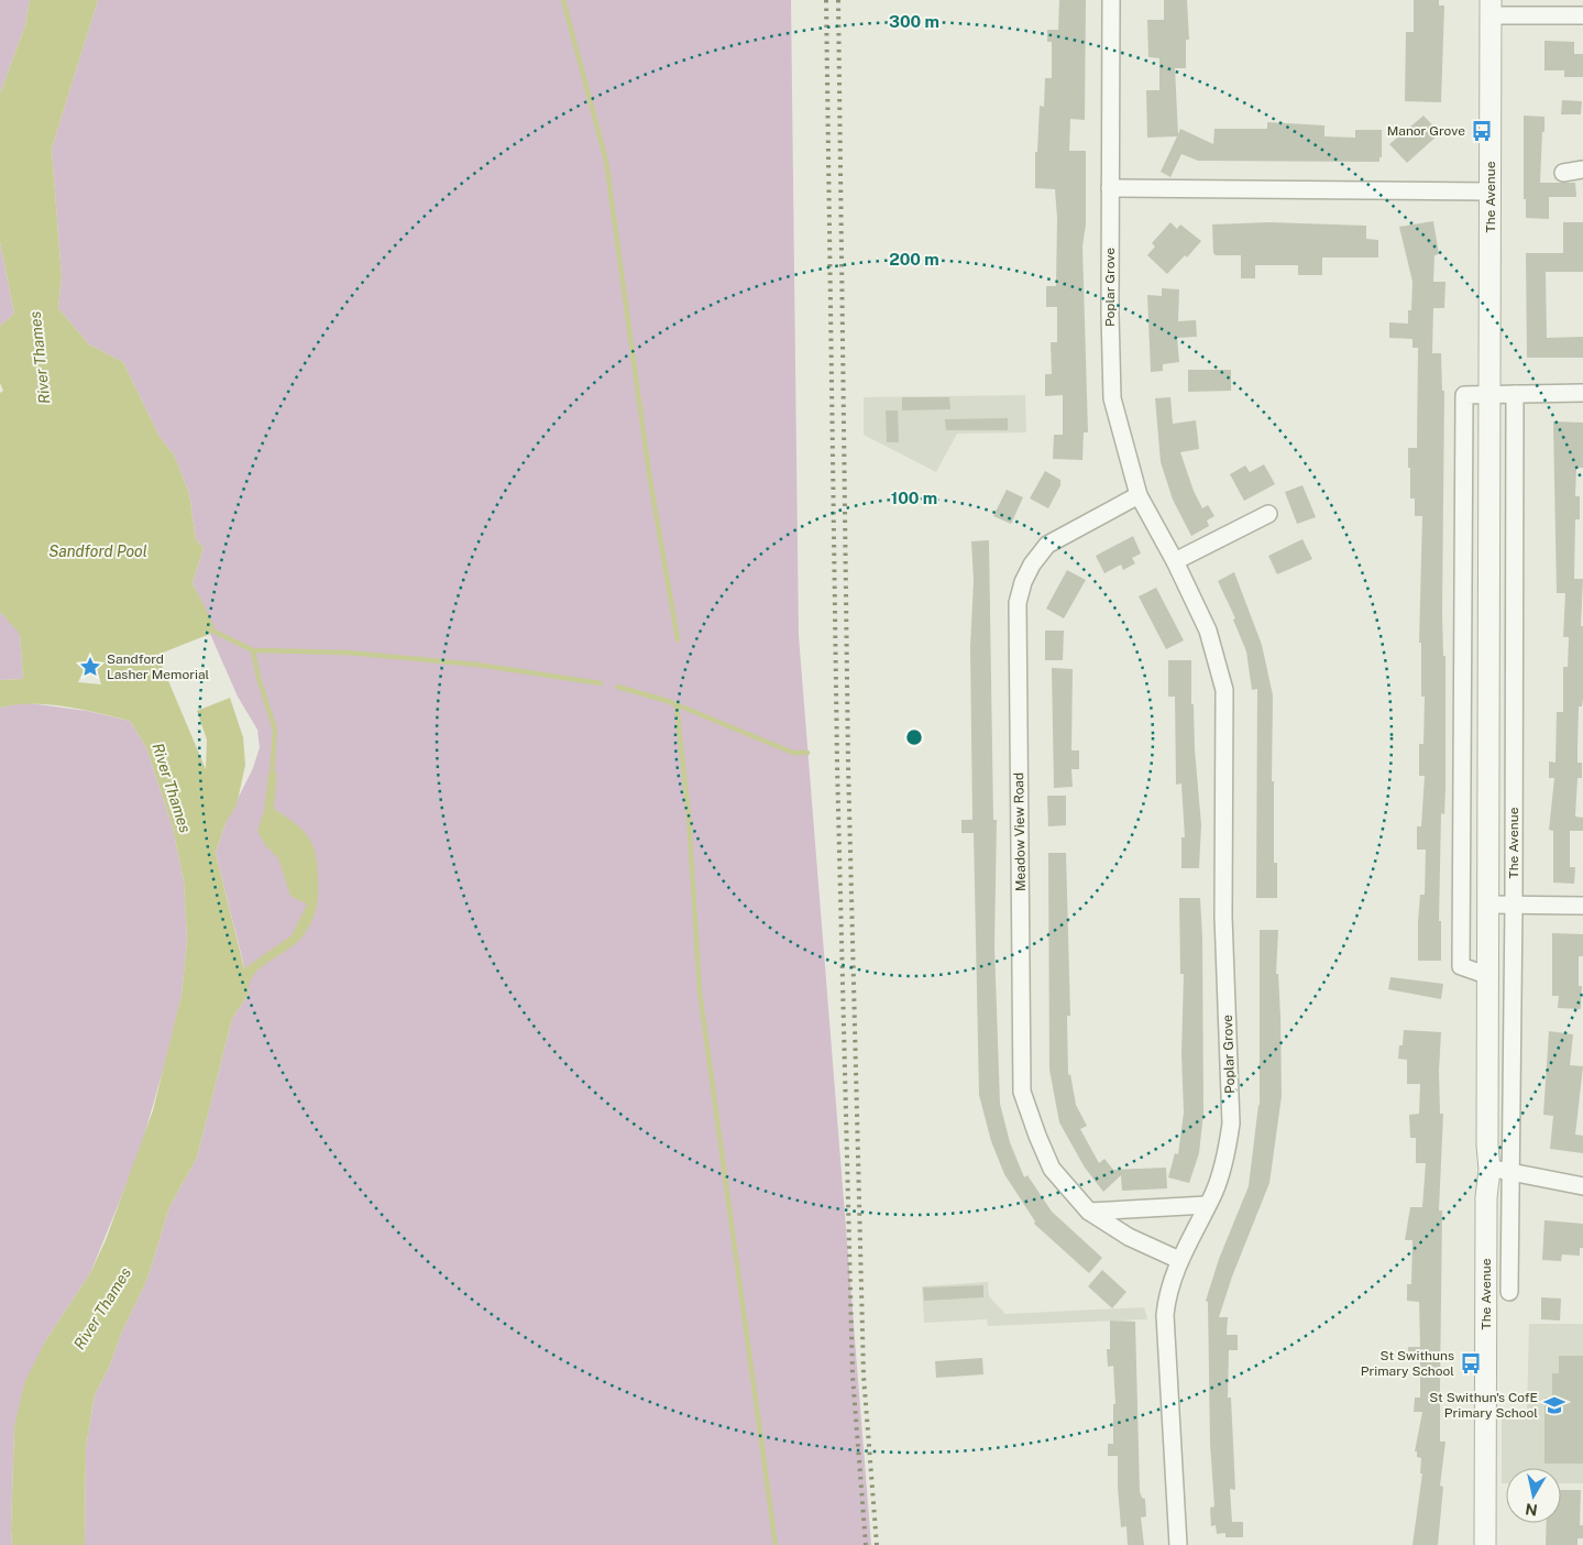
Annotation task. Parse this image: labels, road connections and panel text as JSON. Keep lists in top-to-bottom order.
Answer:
{
  "streets": {
    "street": ["The Avenue", "Poplar Grove", "Meadow View Road"]
  },
  "crossings": [
    ["Poplar Grove", "Meadow View Road"]
  ],
  "water": ["River Thames", "Sandford Pool"],
  "places": {
    "bus stop": ["Manor Grove", "St Swithuns Primary School"],
    "place": ["Sandford Lasher Memorial"],
    "school or university": ["St Swithun's CofE Primary School"]
  },
  "north": "bottom",
  "rings": ["300 m", "200 m", "100 m"]
}
